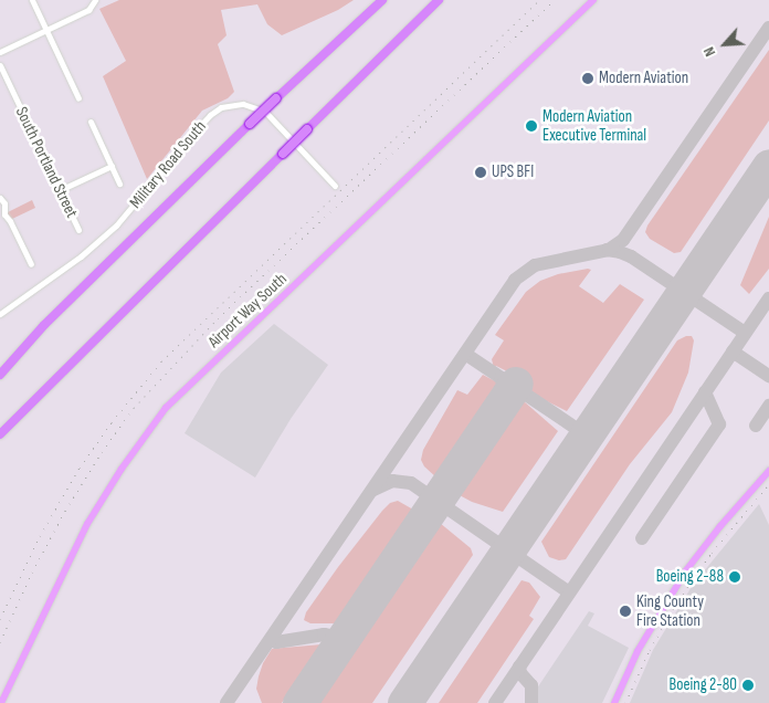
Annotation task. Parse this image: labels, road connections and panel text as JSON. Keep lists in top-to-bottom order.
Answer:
{
  "streets": {
    "main road": ["Airport Way South"],
    "street": ["South Portland Street", "Military Road South"]
  },
  "places": [
    "Modern Aviation",
    "Modern Aviation Executive Terminal",
    "UPS BFI",
    "Boeing 2-88",
    "King County Fire Station",
    "Boeing 2-80"
  ],
  "north": "bottom left"
}
